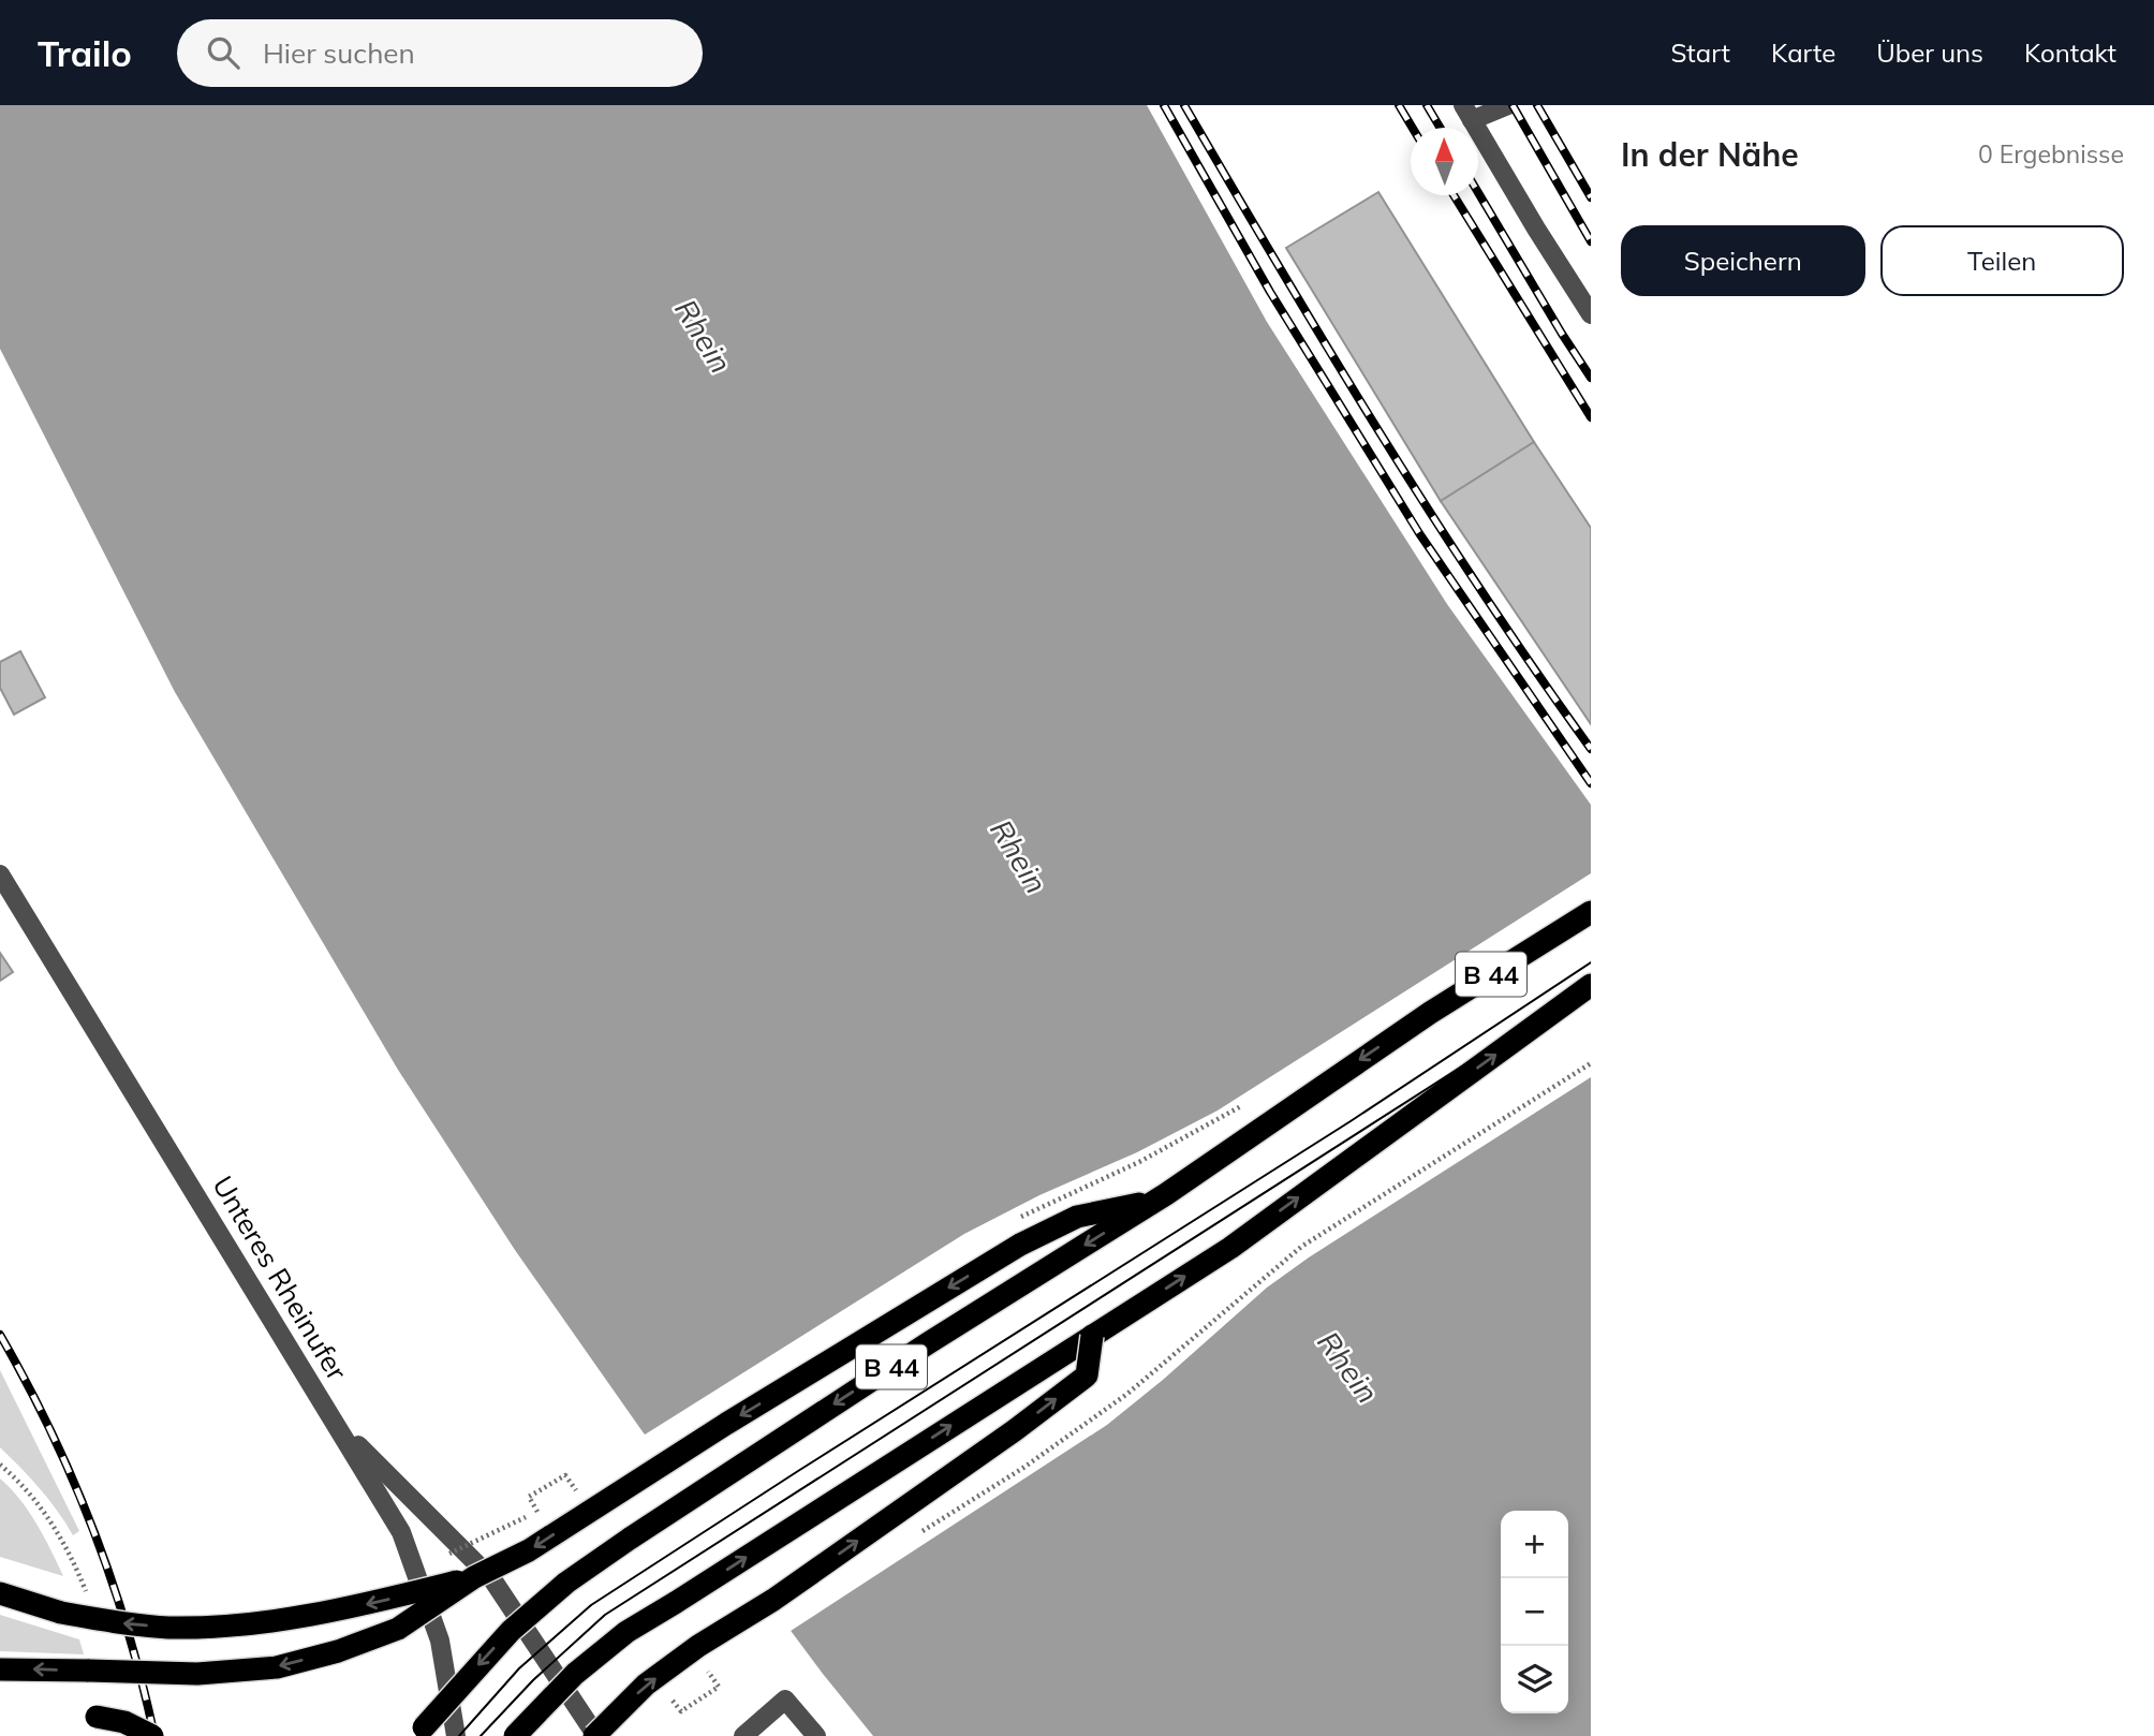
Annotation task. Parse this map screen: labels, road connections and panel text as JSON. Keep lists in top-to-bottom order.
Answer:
{
  "streets": {
    "highway": ["B 44"],
    "street": ["Unteres Rheinufer"]
  },
  "water": ["Rhein"],
  "north": "top",
  "page": {
    "header": "Trailo",
    "search": "Hier suchen",
    "nav": [
      "Start",
      "Karte",
      "Über uns",
      "Kontakt"
    ],
    "heading": ["In der Nähe", "0 Ergebnisse"],
    "buttons": ["Speichern", "Teilen"],
    "map_buttons": ["+", "−"]
  }
}
